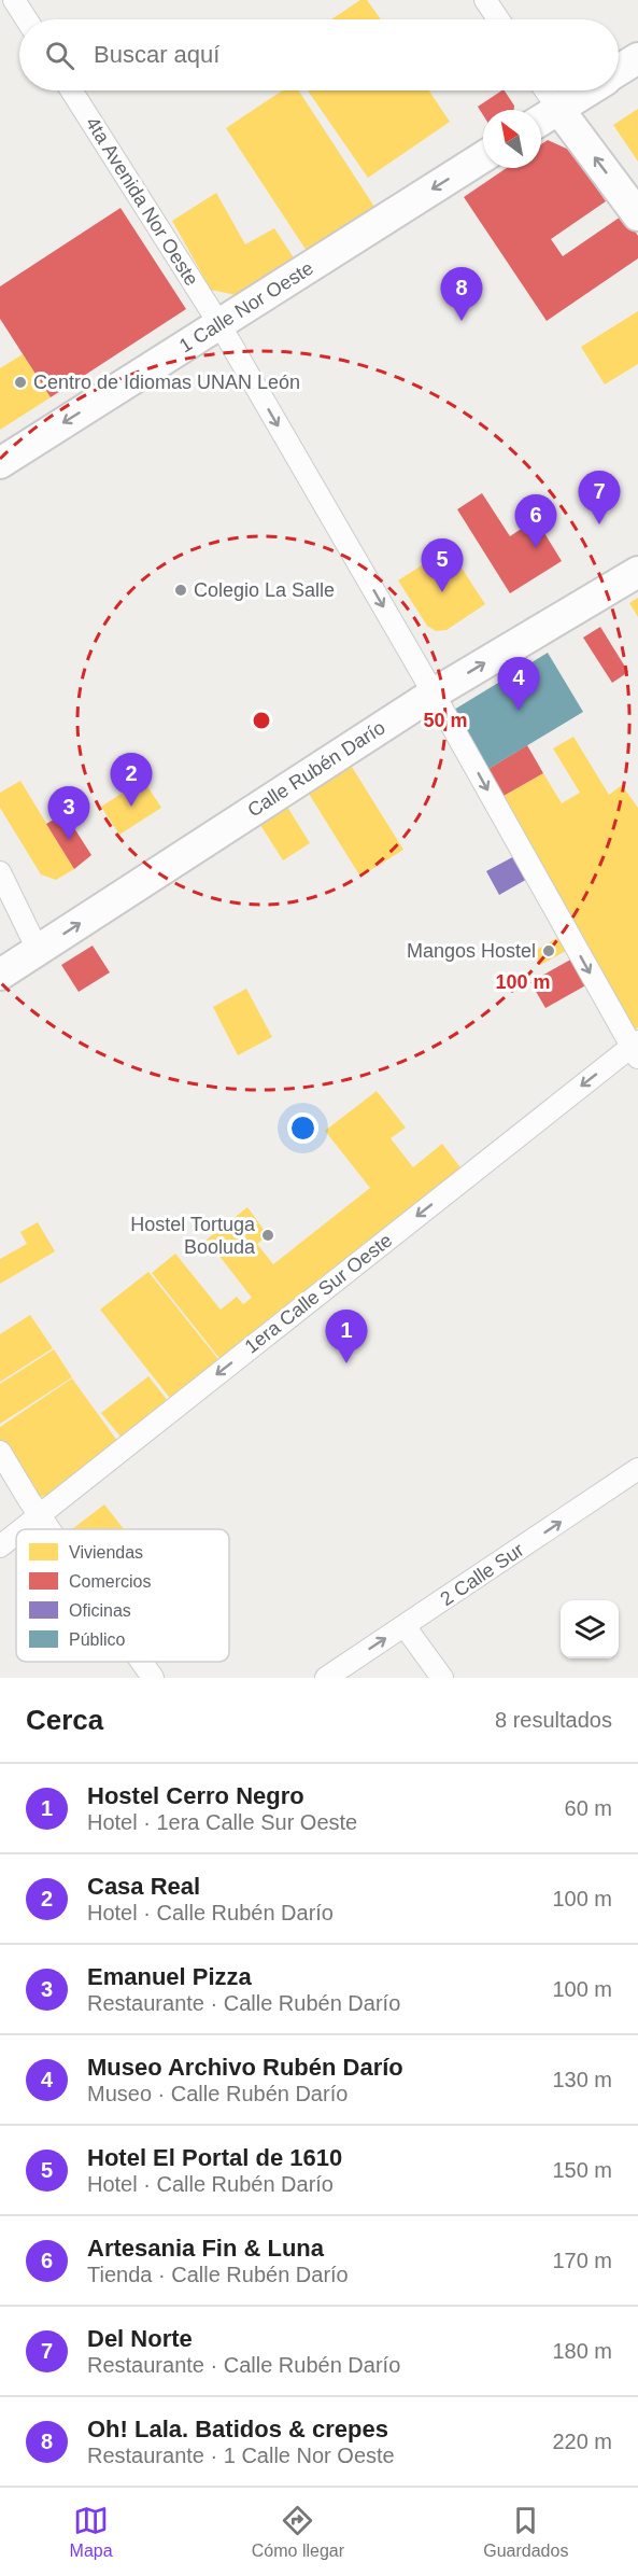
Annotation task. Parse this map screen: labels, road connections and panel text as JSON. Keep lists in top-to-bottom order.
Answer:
{
  "streets": {
    "street": [
      "4ta Avenida Nor Oeste",
      "1 Calle Nor Oeste",
      "Calle Rubén Darío",
      "1era Calle Sur Oeste",
      "2 Calle Sur"
    ]
  },
  "crossings": [
    ["4ta Avenida Nor Oeste", "1 Calle Nor Oeste"],
    ["4ta Avenida Nor Oeste", "Calle Rubén Darío"],
    ["4ta Avenida Nor Oeste", "1era Calle Sur Oeste"]
  ],
  "one_way": [
    "4ta Avenida Nor Oeste",
    "1 Calle Nor Oeste",
    "Calle Rubén Darío",
    "1era Calle Sur Oeste",
    "2 Calle Sur"
  ],
  "places": [
    "Centro de Idiomas UNAN León",
    "Colegio La Salle",
    "Mangos Hostel",
    "Hostel Tortuga Booluda"
  ],
  "legend": [
    "Viviendas",
    "Comercios",
    "Oficinas",
    "Público"
  ],
  "north": "top left",
  "page": {
    "search": "Buscar aquí",
    "pins": [
      "8",
      "7",
      "6",
      "5",
      "4",
      "2",
      "3",
      "1"
    ],
    "heading": ["Cerca", "8 resultados"],
    "list": [
      {
        "mark": "1",
        "name": "Hostel Cerro Negro",
        "note": "Hotel · 1era Calle Sur Oeste",
        "value": "60 m"
      },
      {
        "mark": "2",
        "name": "Casa Real",
        "note": "Hotel · Calle Rubén Darío",
        "value": "100 m"
      },
      {
        "mark": "3",
        "name": "Emanuel Pizza",
        "note": "Restaurante · Calle Rubén Darío",
        "value": "100 m"
      },
      {
        "mark": "4",
        "name": "Museo Archivo Rubén Darío",
        "note": "Museo · Calle Rubén Darío",
        "value": "130 m"
      },
      {
        "mark": "5",
        "name": "Hotel El Portal de 1610",
        "note": "Hotel · Calle Rubén Darío",
        "value": "150 m"
      },
      {
        "mark": "6",
        "name": "Artesania Fin & Luna",
        "note": "Tienda · Calle Rubén Darío",
        "value": "170 m"
      },
      {
        "mark": "7",
        "name": "Del Norte",
        "note": "Restaurante · Calle Rubén Darío",
        "value": "180 m"
      },
      {
        "mark": "8",
        "name": "Oh! Lala. Batidos & crepes",
        "note": "Restaurante · 1 Calle Nor Oeste",
        "value": "220 m"
      }
    ],
    "nav": ["Mapa", "Cómo llegar", "Guardados"]
  },
  "rings": ["50 m", "100 m"]
}
